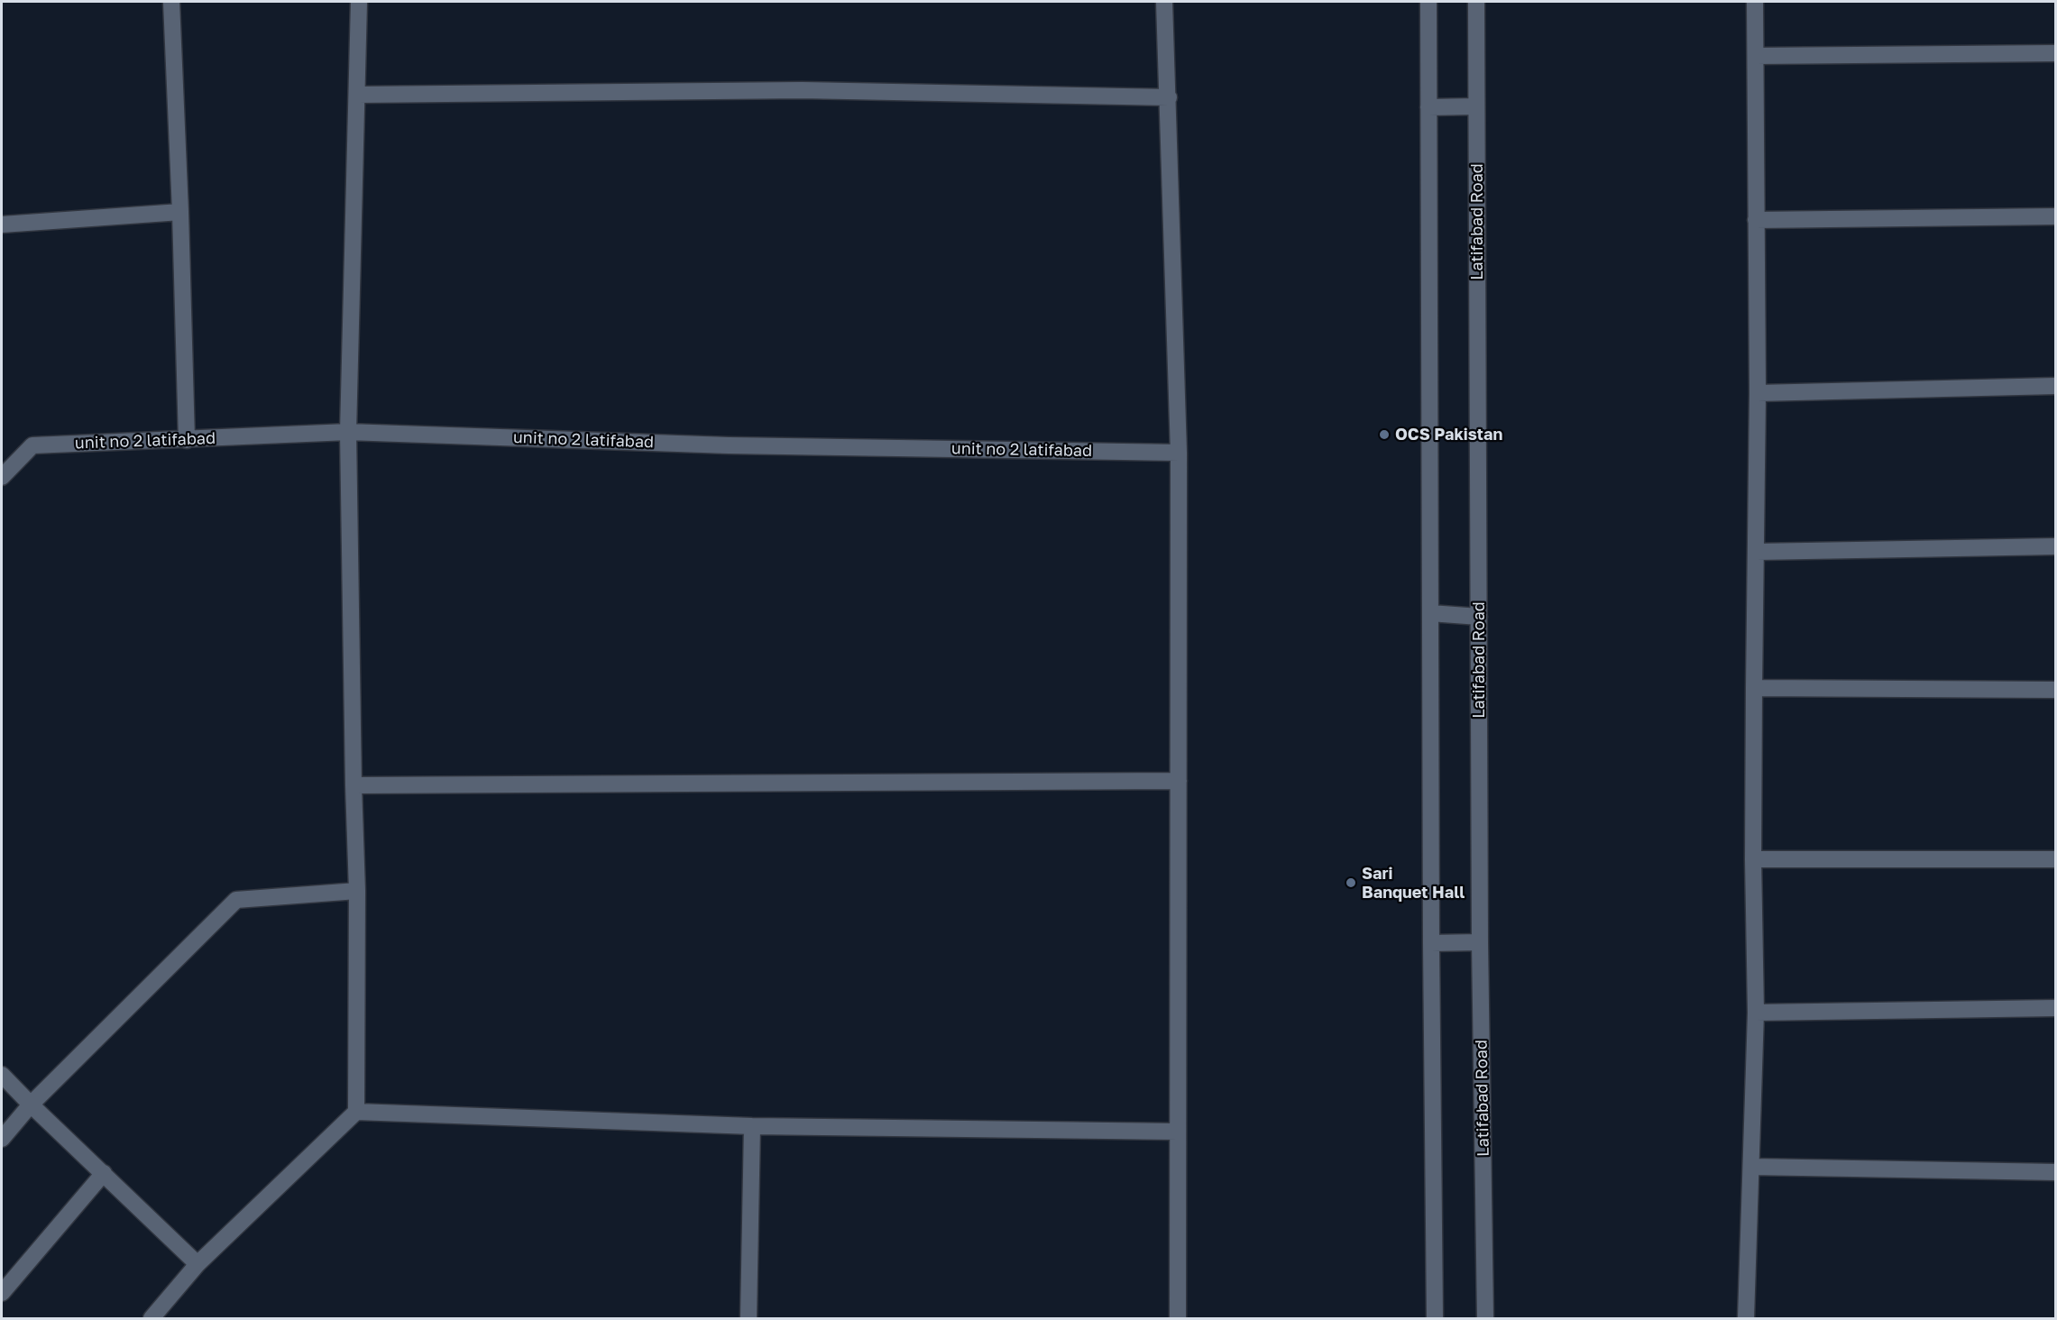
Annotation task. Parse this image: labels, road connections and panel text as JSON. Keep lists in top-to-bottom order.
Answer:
{
  "streets": {
    "street": ["Latifabad Road", "unit no 2 latifabad"]
  },
  "places": ["OCS Pakistan", "Sari Banquet Hall"]
}
